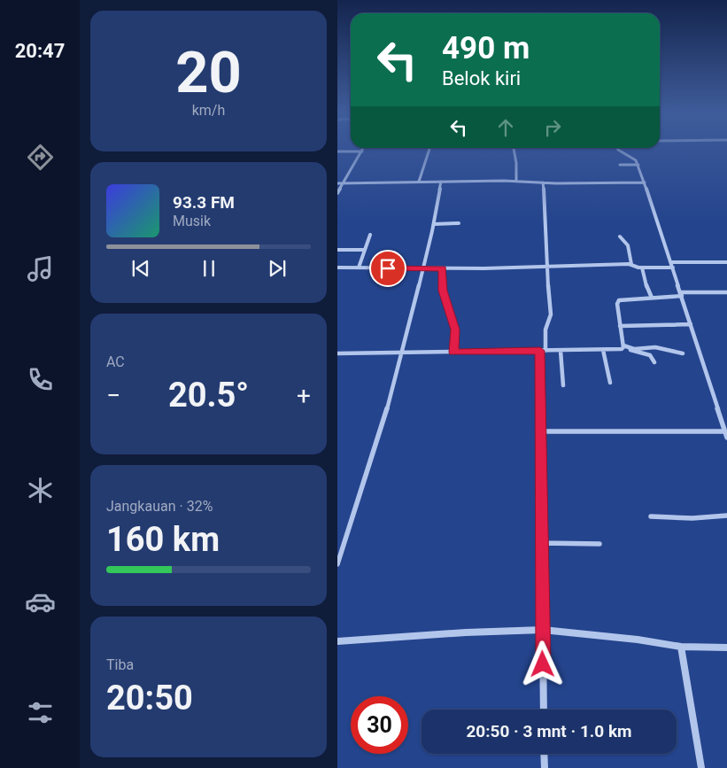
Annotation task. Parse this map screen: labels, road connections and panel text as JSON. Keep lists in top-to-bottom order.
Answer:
{
  "page": {
    "tabs": "20:47",
    "tile": [
      ["20", "km/h"],
      "AC",
      ["Jangkauan · 32%", "160 km"],
      ["Tiba", "20:50"]
    ],
    "turn": ["490 m", "Belok kiri"],
    "song": ["93.3 FM", "Musik"],
    "heat": ["−", "20.5°", "+"],
    "limit": "30",
    "trip": "20:50 · 3 mnt · 1.0 km"
  }
}
